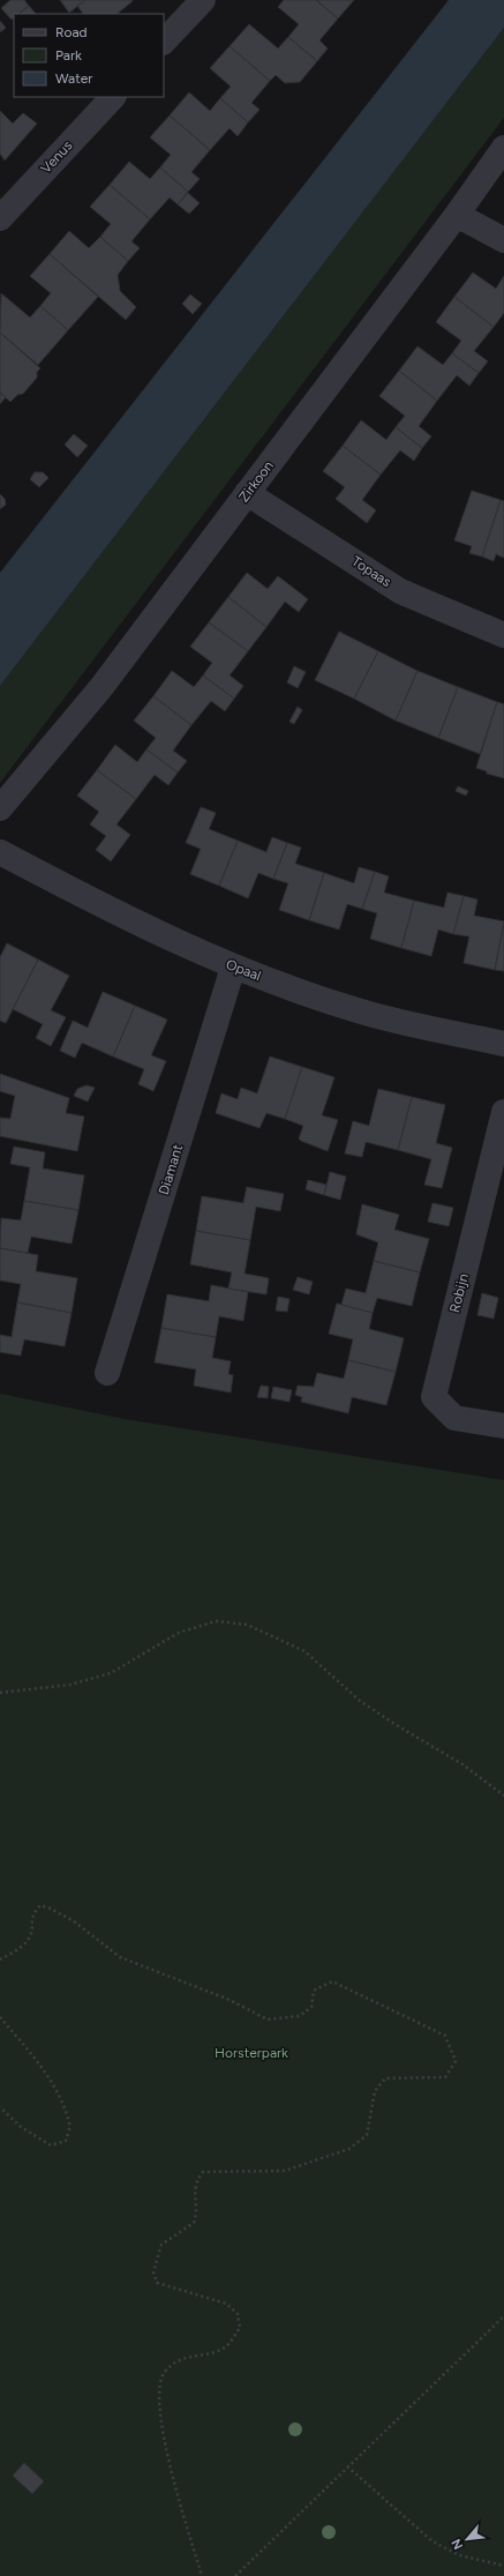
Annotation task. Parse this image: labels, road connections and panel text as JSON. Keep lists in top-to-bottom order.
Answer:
{
  "streets": {
    "street": [
      "Venus",
      "Zirkoon",
      "Topaas",
      "Opaal",
      "Diamant",
      "Robijn"
    ]
  },
  "crossings": [
    ["Zirkoon", "Topaas"],
    ["Opaal", "Diamant"]
  ],
  "parks": ["Horsterpark"],
  "legend": ["Road", "Park", "Water"],
  "north": "bottom left"
}
